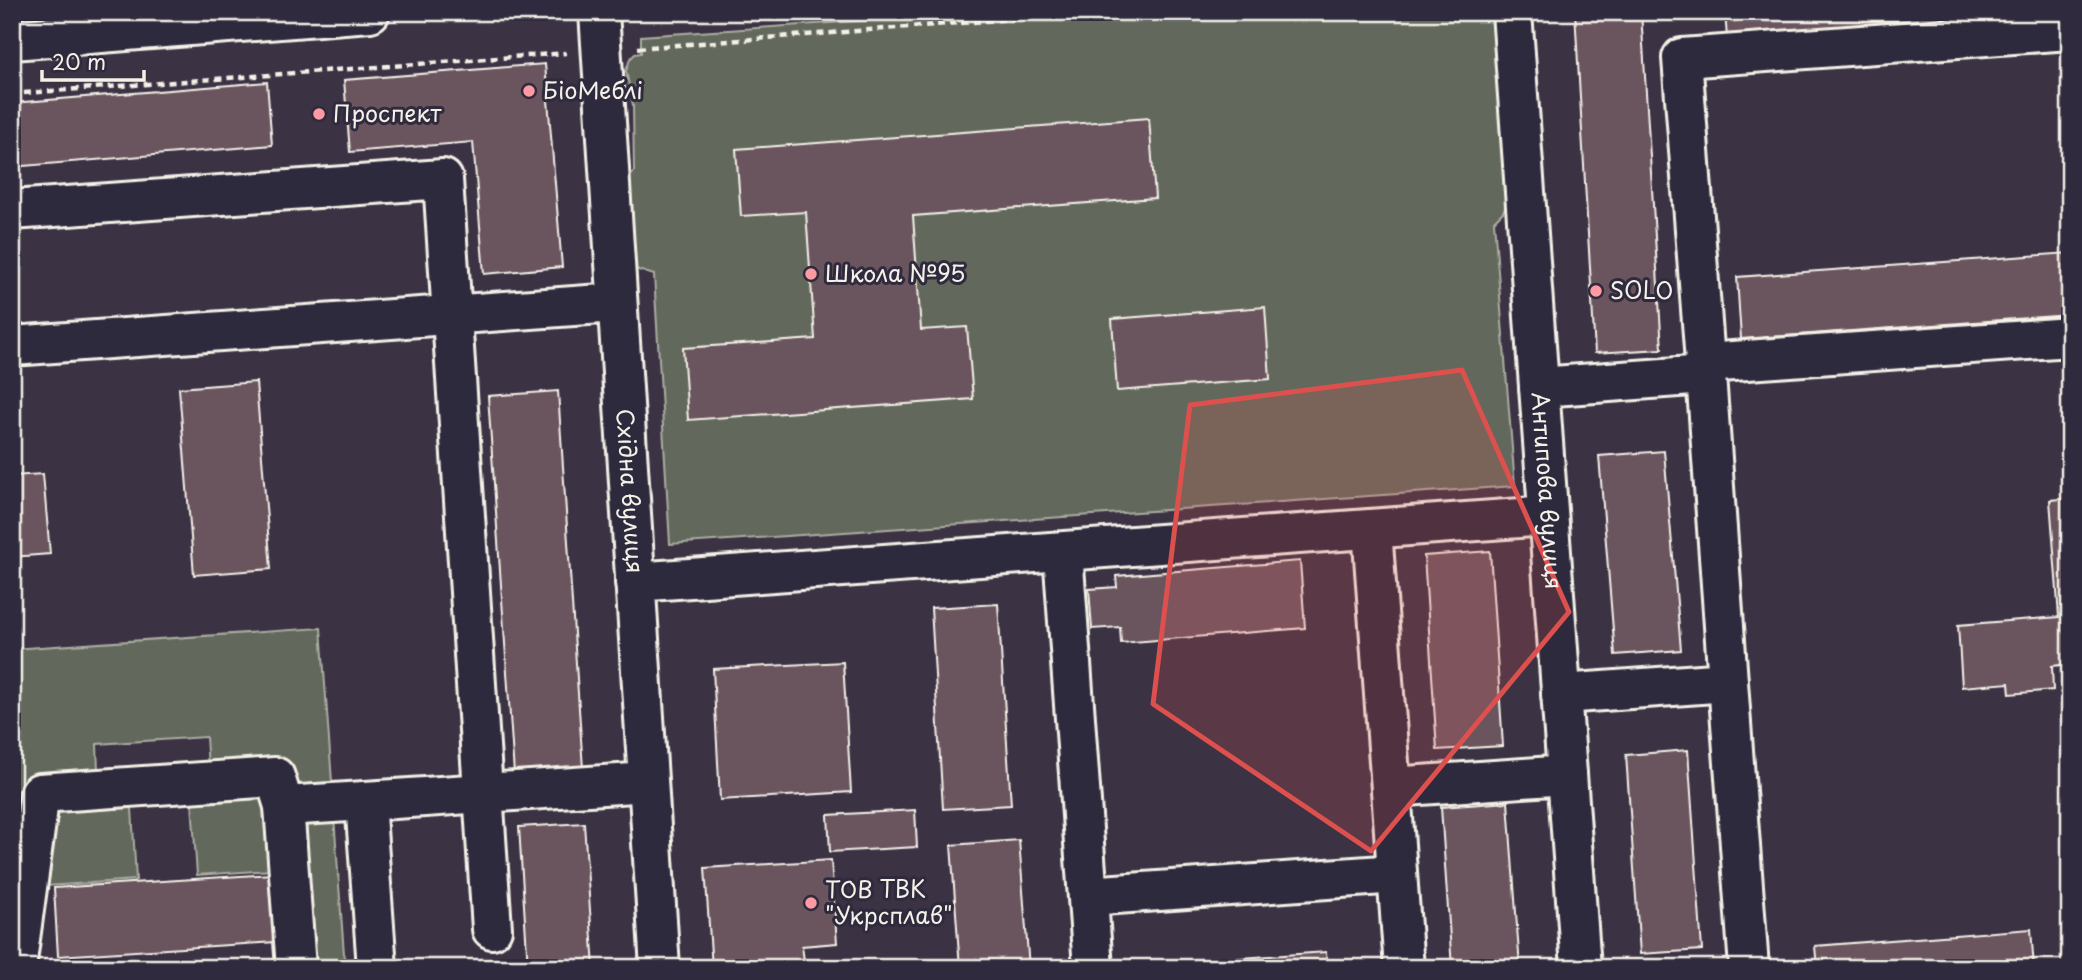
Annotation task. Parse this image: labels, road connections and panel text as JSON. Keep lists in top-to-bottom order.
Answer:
{
  "streets": {
    "street": ["Східна вулиця", "Антипова вулиця"]
  },
  "places": [
    "БіоМеблі",
    "Проспект",
    "Школа №95",
    "SOLO",
    "ТОВ ТВК \"Укрсплав\""
  ],
  "scale_bar": "20 m"
}
